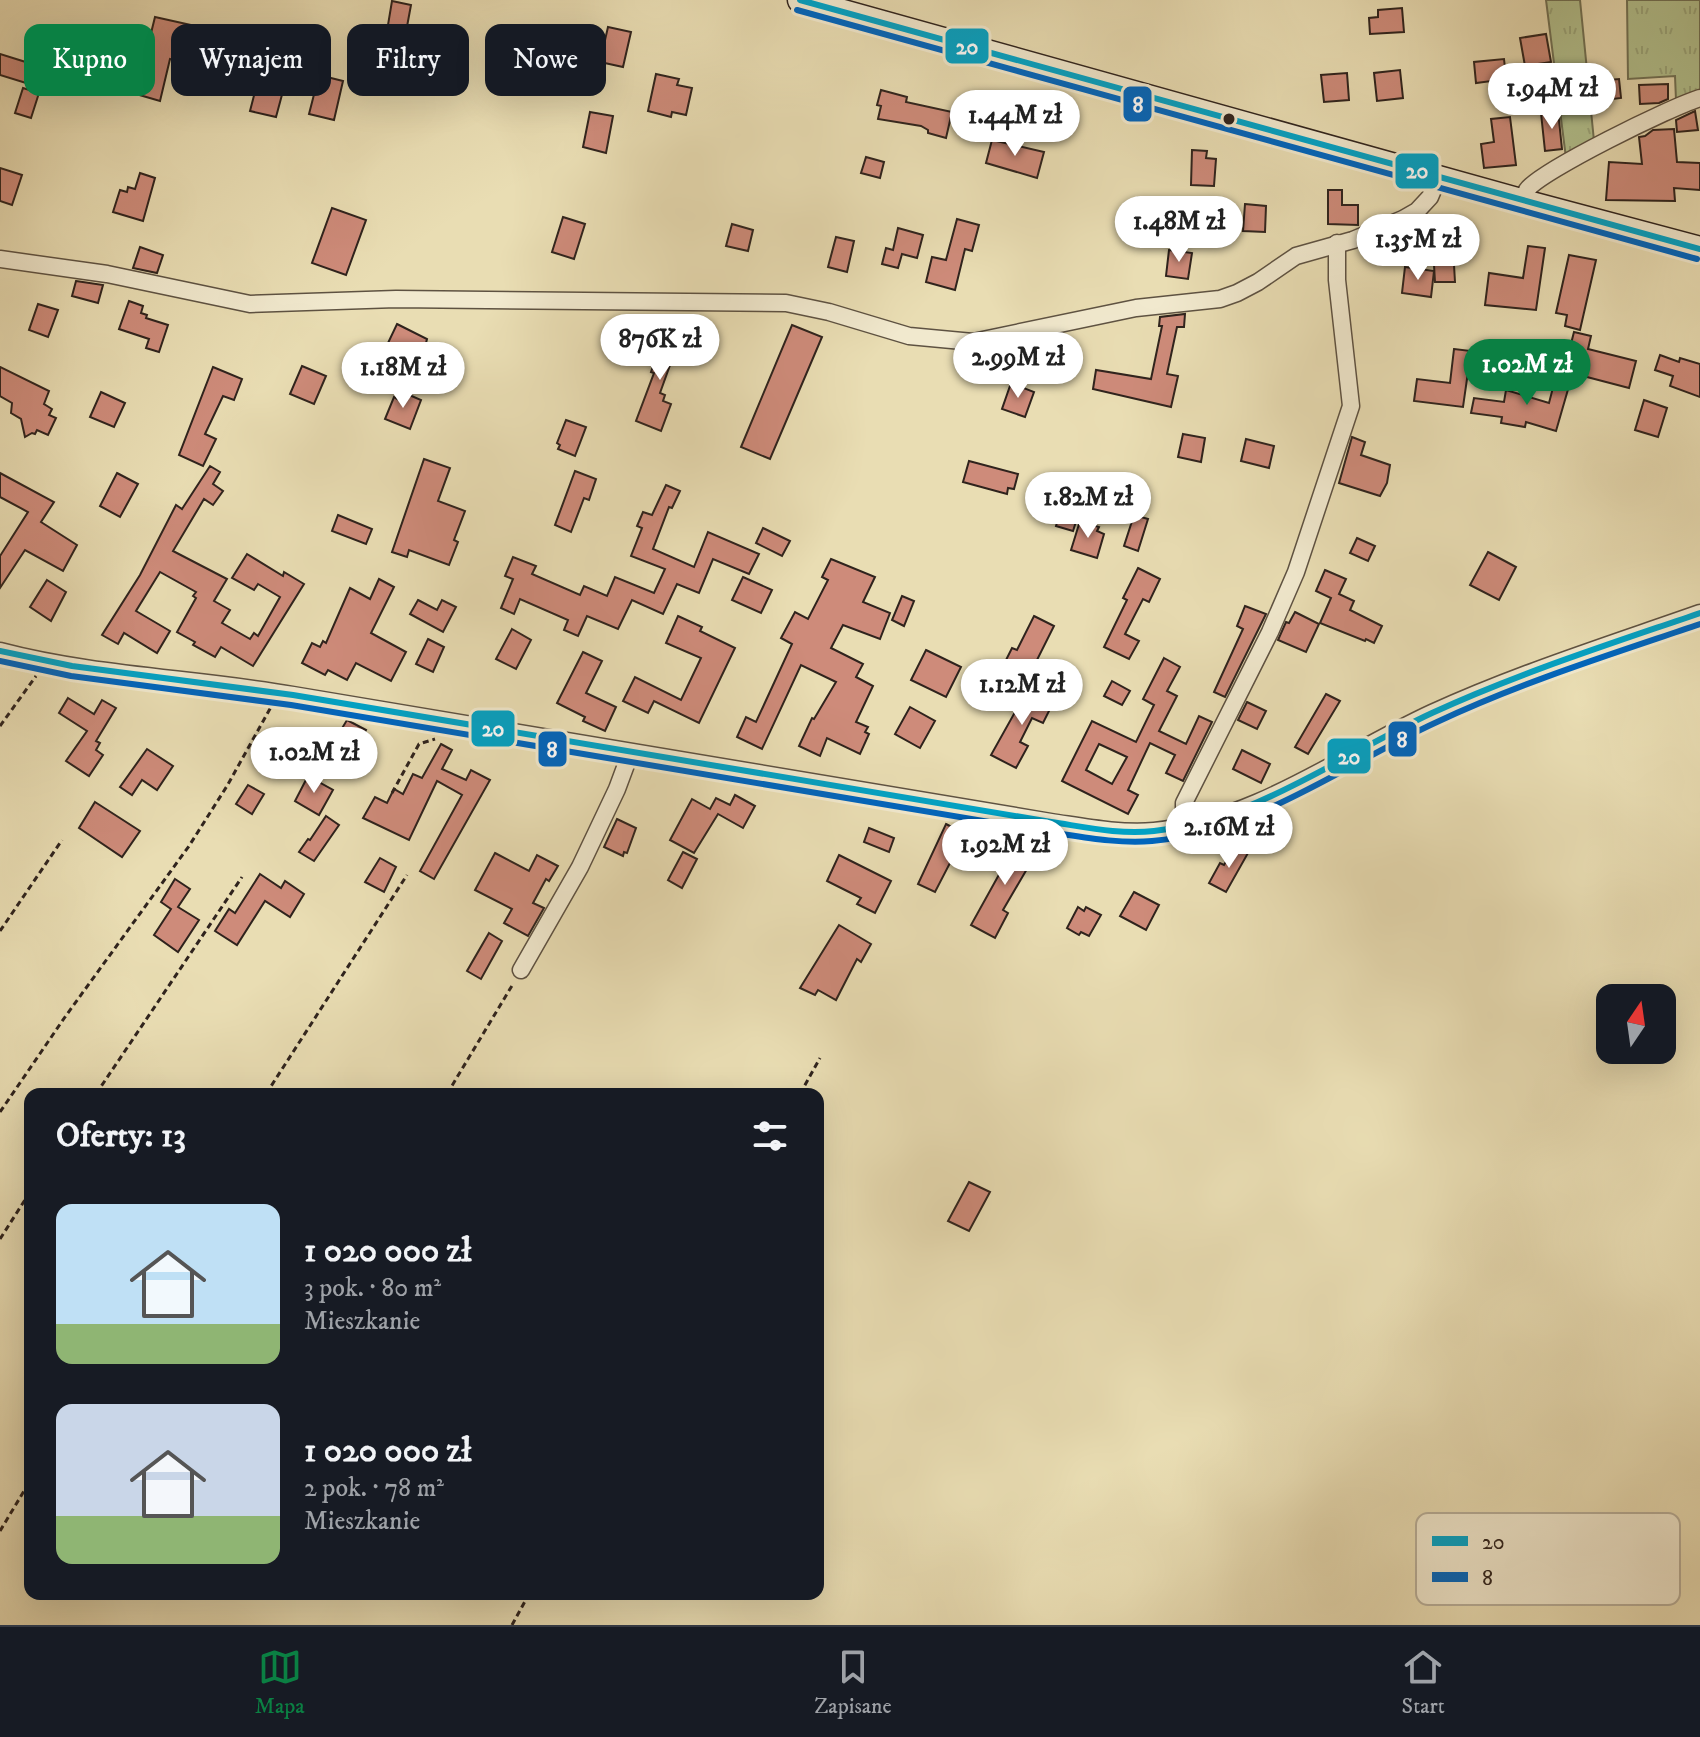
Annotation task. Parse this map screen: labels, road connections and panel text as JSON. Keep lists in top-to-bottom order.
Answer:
{
  "lines": ["transit line 20", "transit line 8"],
  "legend": ["20", "8"],
  "north": "top",
  "page": {
    "chip": [
      "Kupno",
      "Wynajem",
      "Filtry",
      "Nowe"
    ],
    "price": [
      "1.94M zł",
      "1.44M zł",
      "1.48M zł",
      "1.35M zł",
      "876K zł",
      "2.99M zł",
      "1.02M zł",
      "1.18M zł",
      "1.82M zł",
      "1.12M zł",
      "1.02M zł",
      "2.16M zł",
      "1.92M zł"
    ],
    "heading": "Oferty: 13",
    "list": [
      {
        "name": "1 020 000 zł",
        "note": "3 pok. · 80 m² · Mieszkanie"
      },
      {
        "name": "1 020 000 zł",
        "note": "2 pok. · 78 m² · Mieszkanie"
      }
    ],
    "tabs": ["Mapa", "Zapisane", "Start"]
  }
}
